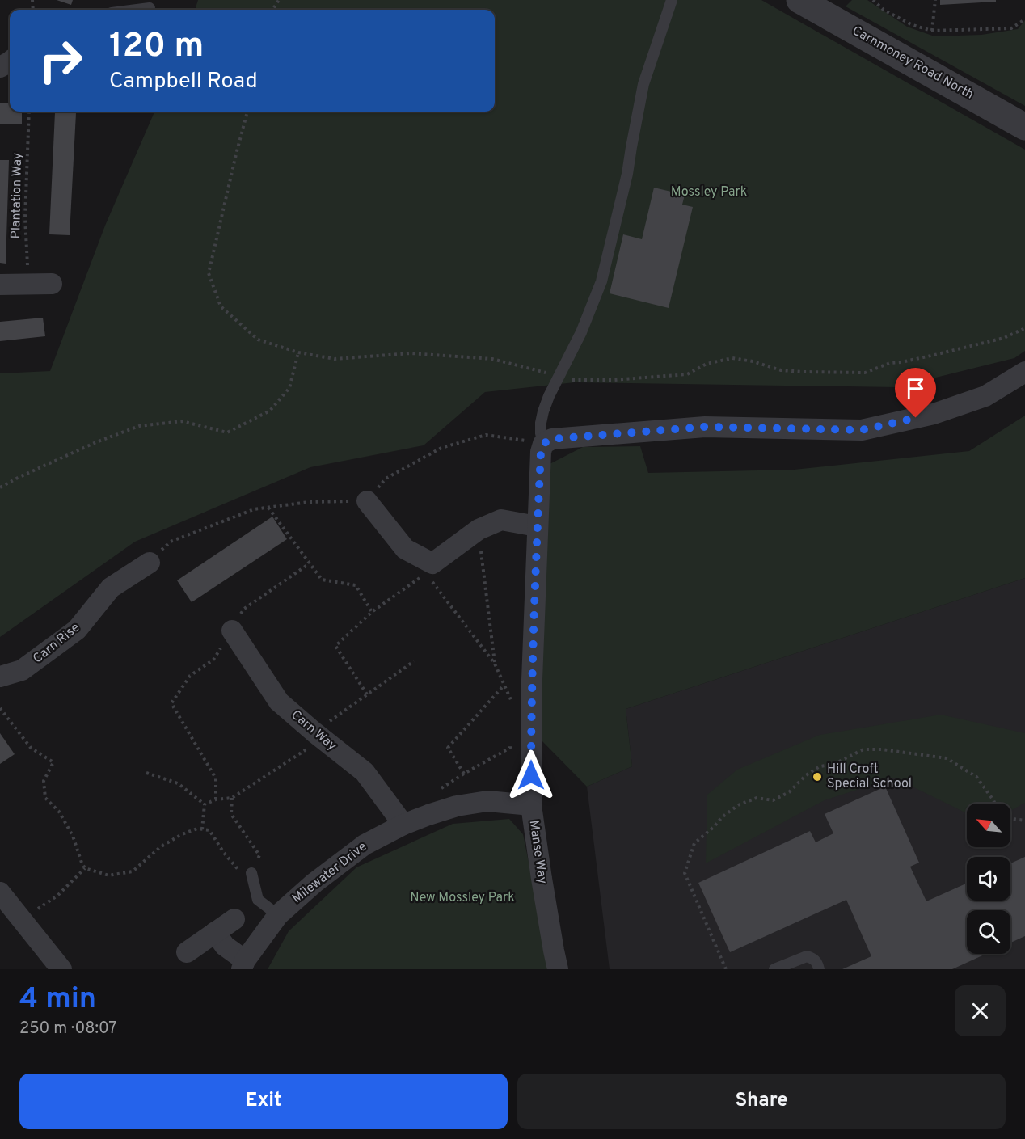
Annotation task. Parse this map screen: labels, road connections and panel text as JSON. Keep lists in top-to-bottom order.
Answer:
{
  "streets": {
    "street": [
      "Carnmoney Road North",
      "Carn Rise",
      "Carn Way",
      "Manse Way",
      "Milewater Drive"
    ],
    "path": ["Plantation Way"]
  },
  "crossings": [
    ["Carn Way", "Milewater Drive"],
    ["Manse Way", "Milewater Drive"]
  ],
  "parks": ["Mossley Park", "New Mossley Park"],
  "places": ["Hill Croft Special School"],
  "north": "top left",
  "page": {
    "turn": ["120 m", "Campbell Road"],
    "heading": ["4 min", "250 m · 08:07"],
    "buttons": ["Exit", "Share"]
  }
}
